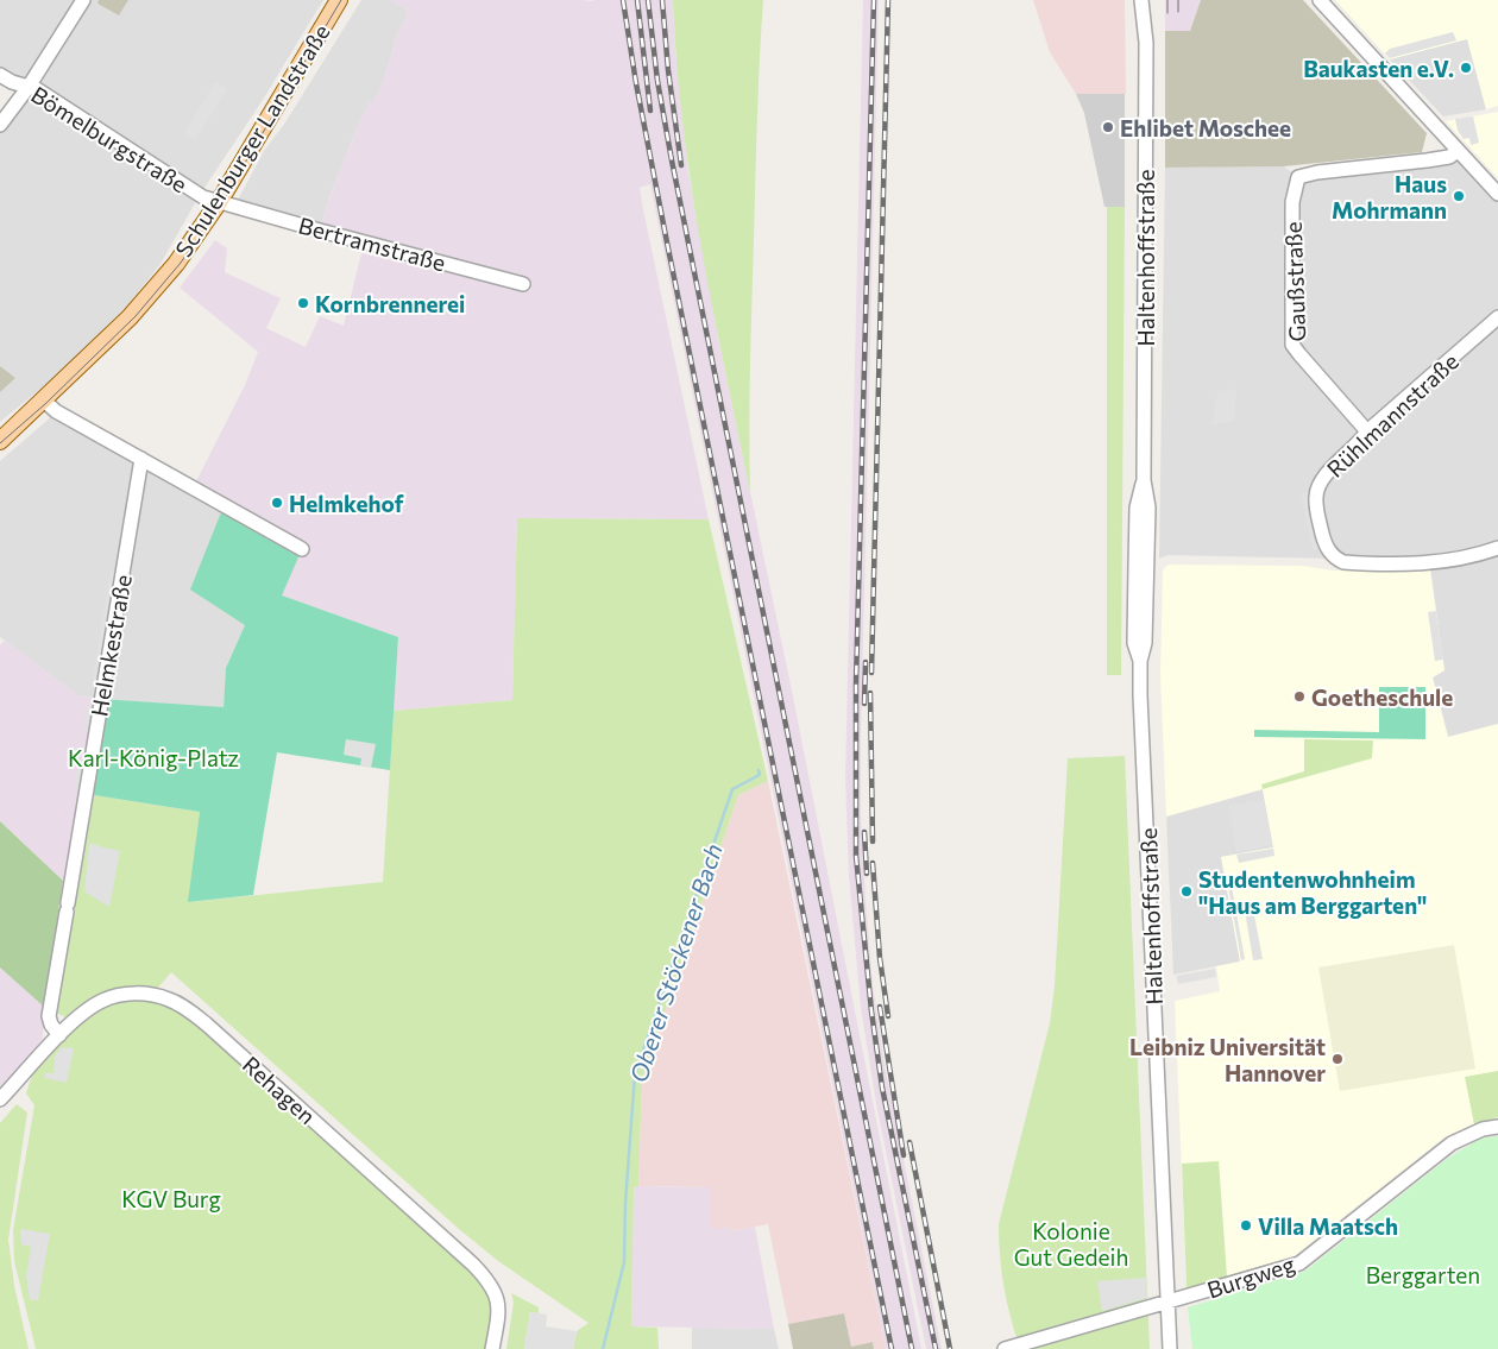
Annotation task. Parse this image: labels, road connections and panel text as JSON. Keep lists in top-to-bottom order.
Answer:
{
  "streets": {
    "main road": ["Schulenburger Landstraße"],
    "street": [
      "Bömelburgstraße",
      "Bertramstraße",
      "Haltenhoffstraße",
      "Gaußstraße",
      "Rühlmannstraße",
      "Helmkestraße",
      "Rehagen",
      "Burgweg"
    ]
  },
  "crossings": [
    ["Bömelburgstraße", "Schulenburger Landstraße"],
    ["Bömelburgstraße", "Bertramstraße"],
    ["Schulenburger Landstraße", "Bertramstraße"],
    ["Haltenhoffstraße", "Burgweg"],
    ["Gaußstraße", "Rühlmannstraße"],
    ["Helmkestraße", "Rehagen"]
  ],
  "water": ["Oberer Stöckener Bach"],
  "parks": [
    "Karl-König-Platz",
    "KGV Burg",
    "Kolonie Gut Gedeih",
    "Berggarten"
  ],
  "places": [
    "Baukasten e.V.",
    "Ehlibet Moschee",
    "Haus Mohrmann",
    "Kornbrennerei",
    "Helmkehof",
    "Goetheschule",
    "Studentenwohnheim \"Haus am Berggarten\"",
    "Leibniz Universität Hannover",
    "Villa Maatsch"
  ]
}
